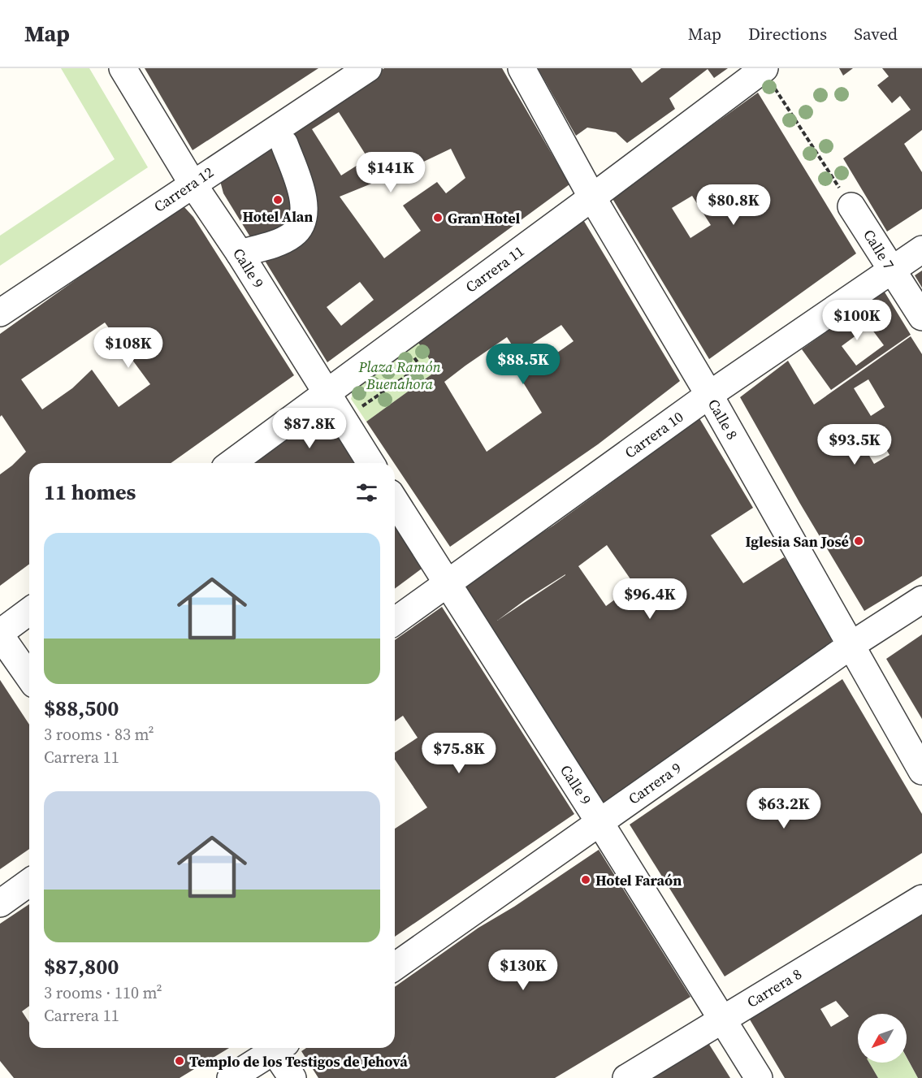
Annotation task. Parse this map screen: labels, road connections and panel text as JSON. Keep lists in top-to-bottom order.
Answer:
{
  "streets": {
    "street": [
      "Carrera 12",
      "Calle 7",
      "Calle 9",
      "Carrera 11",
      "Calle 8",
      "Carrera 10",
      "Carrera 9",
      "Carrera 8"
    ]
  },
  "crossings": [
    ["Carrera 12", "Calle 9"],
    ["Calle 7", "Carrera 10"],
    ["Calle 9", "Carrera 11"],
    ["Calle 9", "Carrera 10"],
    ["Calle 9", "Carrera 9"],
    ["Calle 9", "Carrera 8"],
    ["Carrera 11", "Calle 8"],
    ["Calle 8", "Carrera 10"],
    ["Calle 8", "Carrera 9"]
  ],
  "parks": ["Plaza Ramón Buenahora"],
  "places": [
    "Hotel Alan",
    "Gran Hotel",
    "Iglesia San José",
    "Hotel Faraón",
    "Templo de los Testigos de Jehová"
  ],
  "north": "bottom left",
  "page": {
    "header": "Map",
    "nav": ["Map", "Directions", "Saved"],
    "price": [
      "$141K",
      "$80.8K",
      "$100K",
      "$108K",
      "$88.5K",
      "$87.8K",
      "$93.5K",
      "$96.4K",
      "$75.8K",
      "$63.2K",
      "$130K"
    ],
    "heading": "11 homes",
    "list": [
      {
        "name": "$88,500",
        "note": "3 rooms · 83 m² · Carrera 11"
      },
      {
        "name": "$87,800",
        "note": "3 rooms · 110 m² · Carrera 11"
      }
    ]
  }
}
